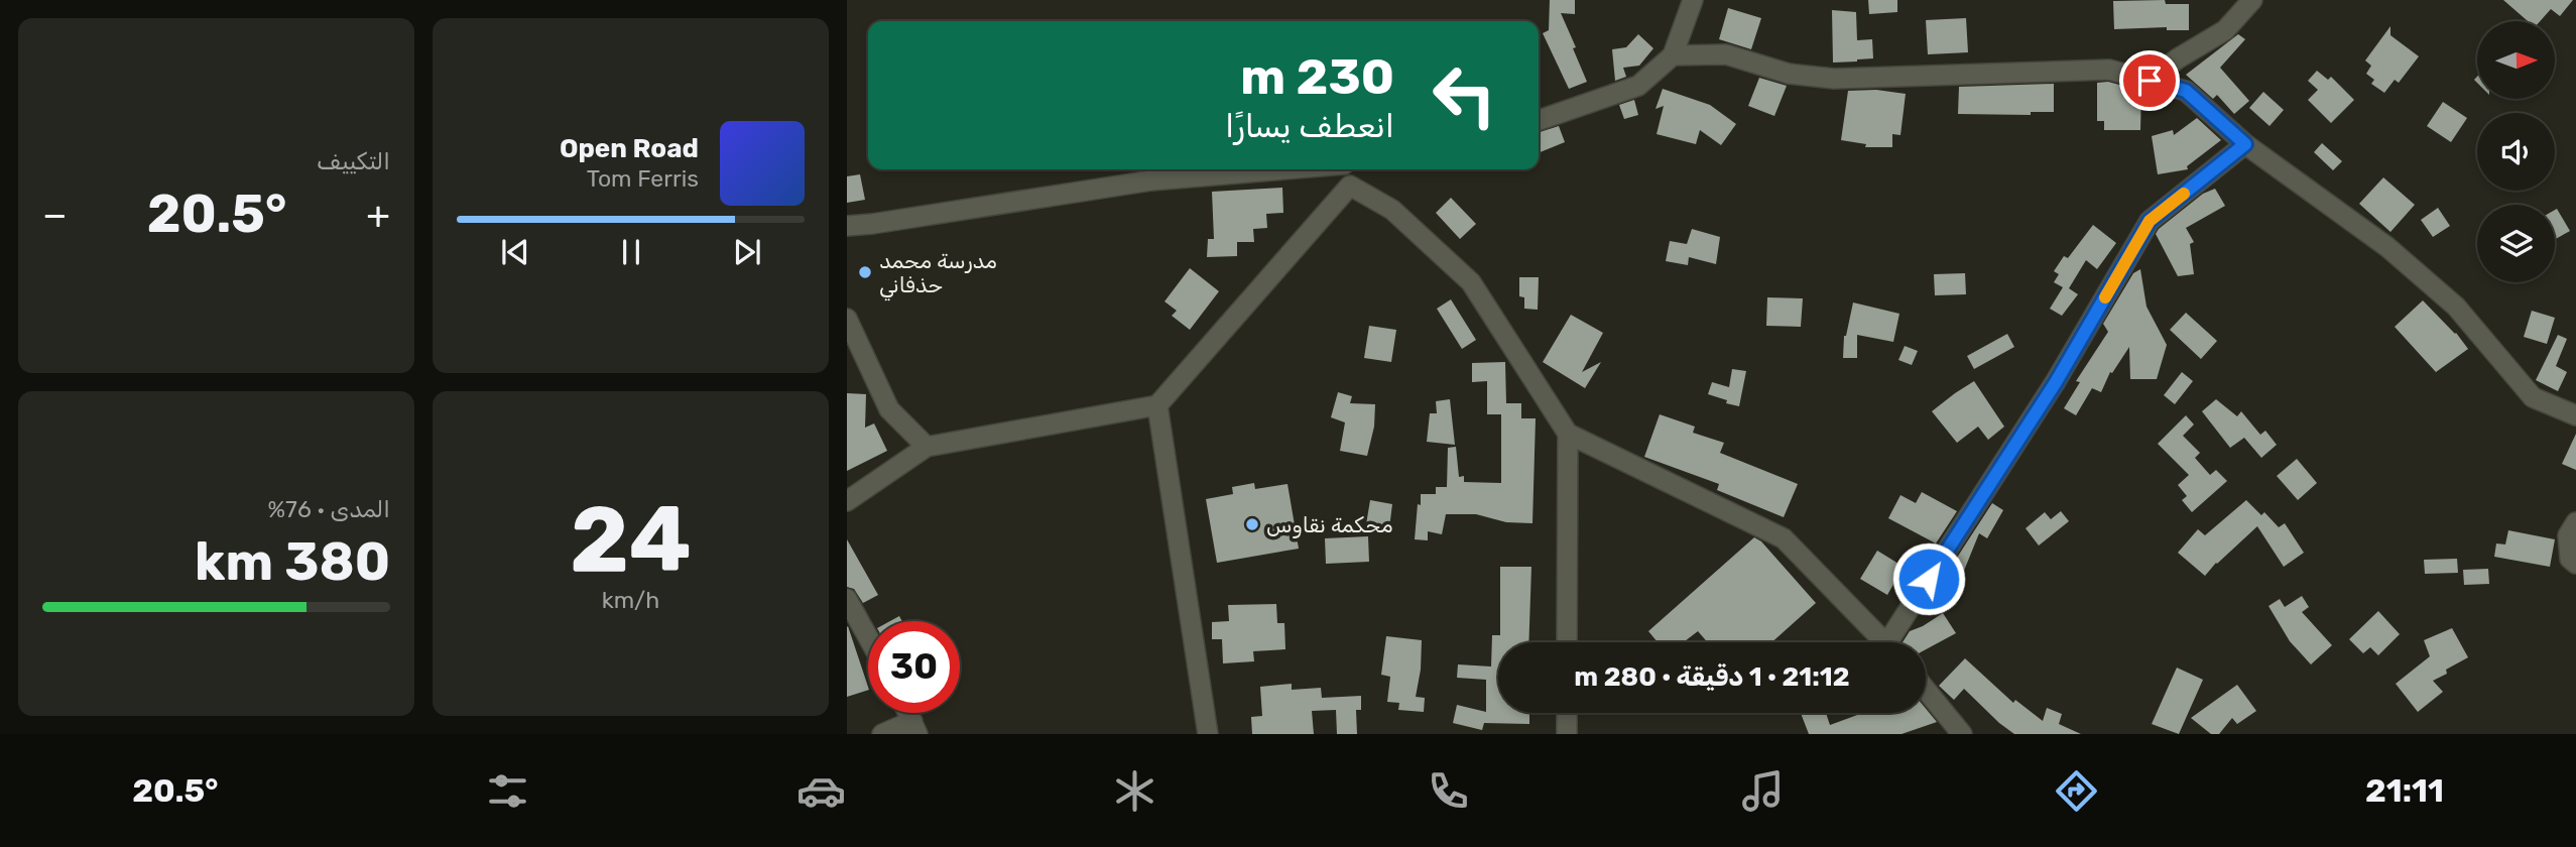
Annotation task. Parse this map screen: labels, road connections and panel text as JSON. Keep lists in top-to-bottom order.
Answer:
{
  "places": ["مدرسة محمد حذفاني", "محكمة نقاوس"],
  "north": "right",
  "page": {
    "tile": [
      "التكييف",
      ["24", "km/h"],
      ["المدى · 76%", "380 km"]
    ],
    "turn": ["230 m", "انعطف يسارًا"],
    "song": ["Open Road", "Tom Ferris"],
    "heat": ["−", "20.5°", "+"],
    "limit": "30",
    "trip": "21:12 · 1 دقيقة · 280 m",
    "tabs": ["21:11", "20.5°"]
  }
}
